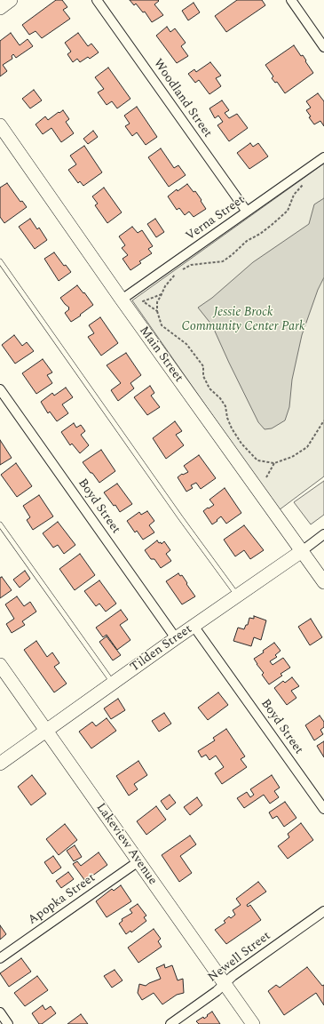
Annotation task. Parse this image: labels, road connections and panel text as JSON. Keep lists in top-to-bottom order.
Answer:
{
  "streets": {
    "street": [
      "Woodland Street",
      "Verna Street",
      "Main Street",
      "Boyd Street",
      "Tilden Street",
      "Lakeview Avenue",
      "Apopka Street",
      "Newell Street"
    ]
  },
  "crossings": [
    ["Woodland Street", "Verna Street"],
    ["Verna Street", "Main Street"],
    ["Main Street", "Tilden Street"],
    ["Boyd Street", "Tilden Street"],
    ["Tilden Street", "Lakeview Avenue"],
    ["Lakeview Avenue", "Apopka Street"],
    ["Lakeview Avenue", "Newell Street"]
  ],
  "parks": ["Jessie Brock Community Center Park"]
}
